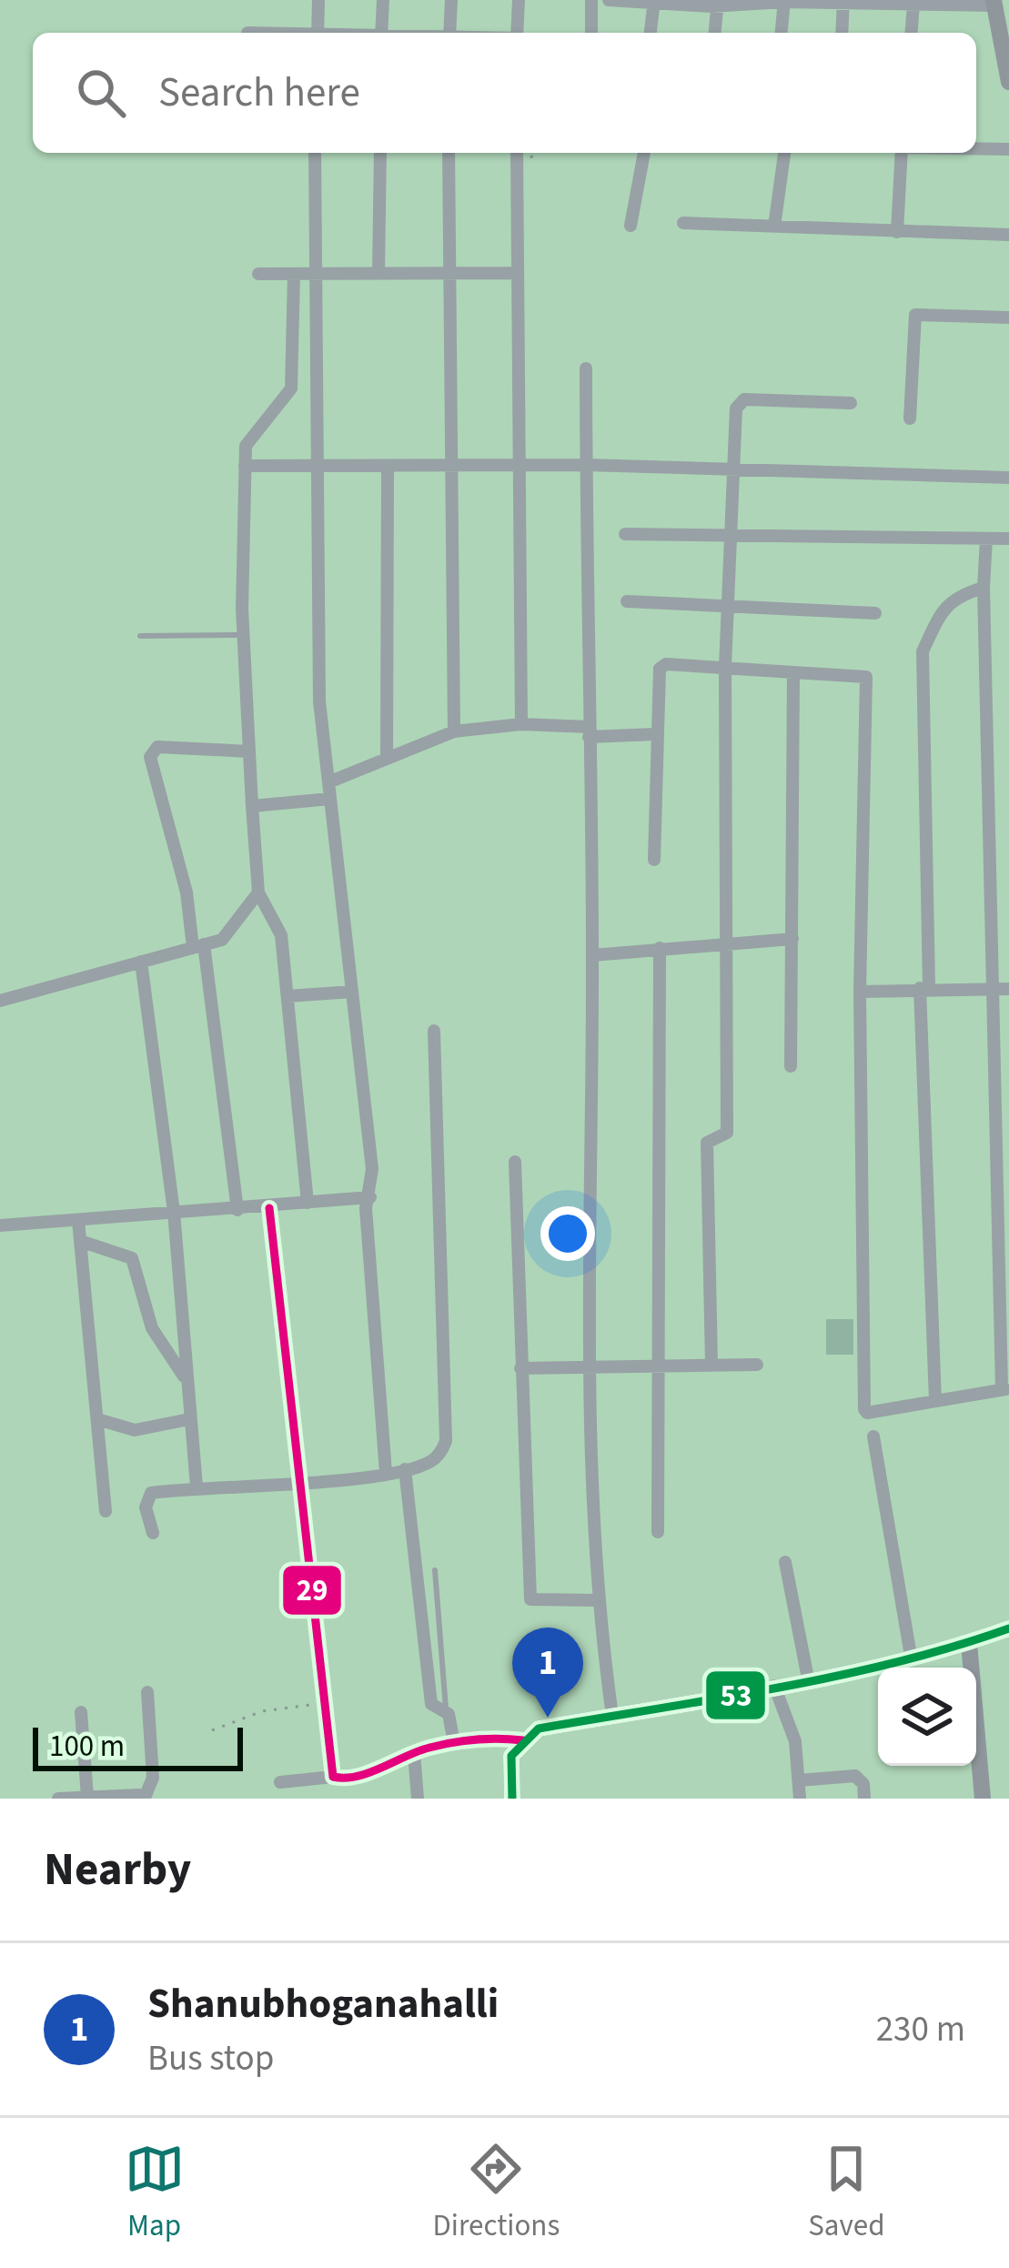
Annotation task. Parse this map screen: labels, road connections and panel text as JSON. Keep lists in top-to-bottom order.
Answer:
{
  "lines": ["transit line 29", "transit line 53"],
  "scale_bar": "100 m",
  "page": {
    "search": "Search here",
    "pins": "1",
    "scale": "100 m",
    "heading": "Nearby",
    "list": [
      {
        "mark": "1",
        "name": "Shanubhoganahalli",
        "note": "Bus stop",
        "value": "230 m"
      }
    ],
    "nav": ["Map", "Directions", "Saved"]
  }
}
